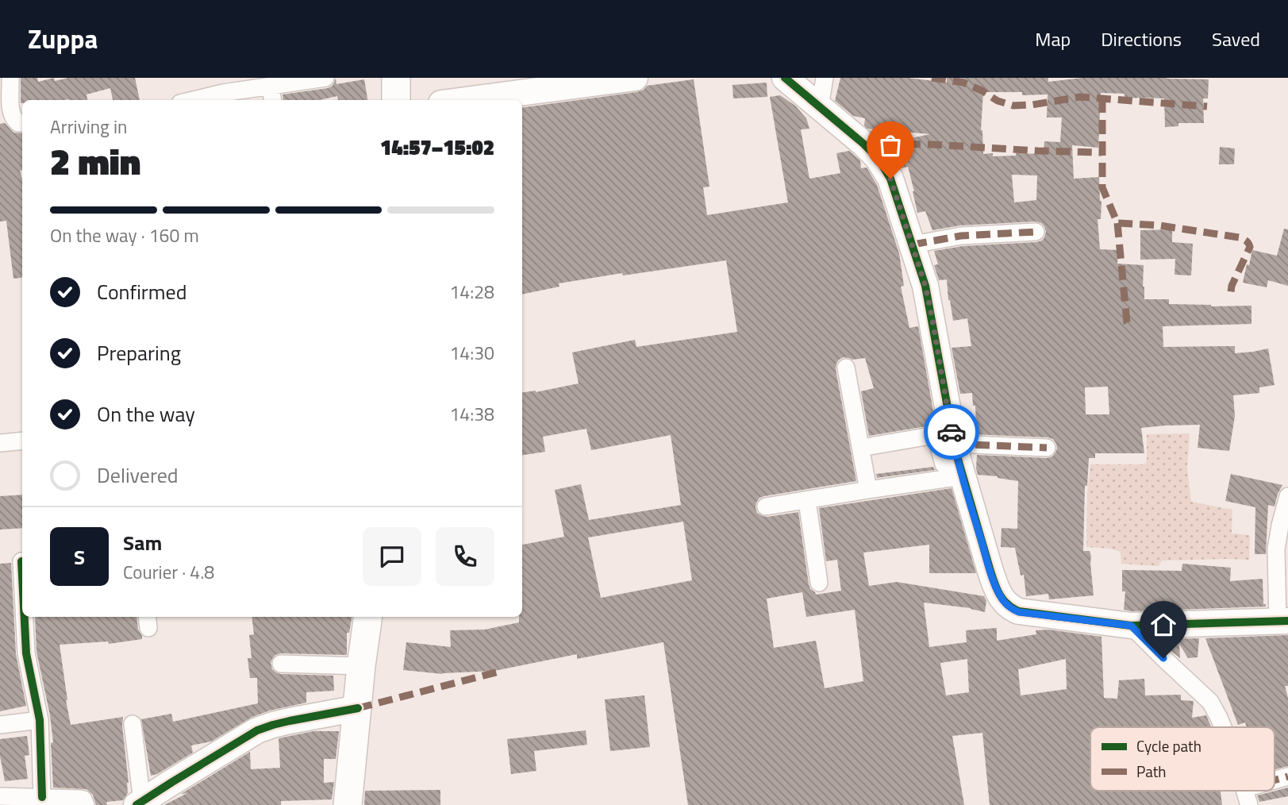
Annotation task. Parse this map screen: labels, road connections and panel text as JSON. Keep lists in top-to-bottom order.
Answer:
{
  "legend": ["Cycle path", "Path"],
  "page": {
    "header": "Zuppa",
    "nav": ["Map", "Directions", "Saved"],
    "heading": ["2 min", "Arriving in", "14:57–15:02"],
    "panel": ["Sam", "Courier · 4.8"],
    "bar": "On the way · 160 m",
    "list": [
      ["Confirmed", "14:28"],
      ["Preparing", "14:30"],
      ["On the way", "14:38"],
      "Delivered"
    ],
    "round": "S"
  }
}
